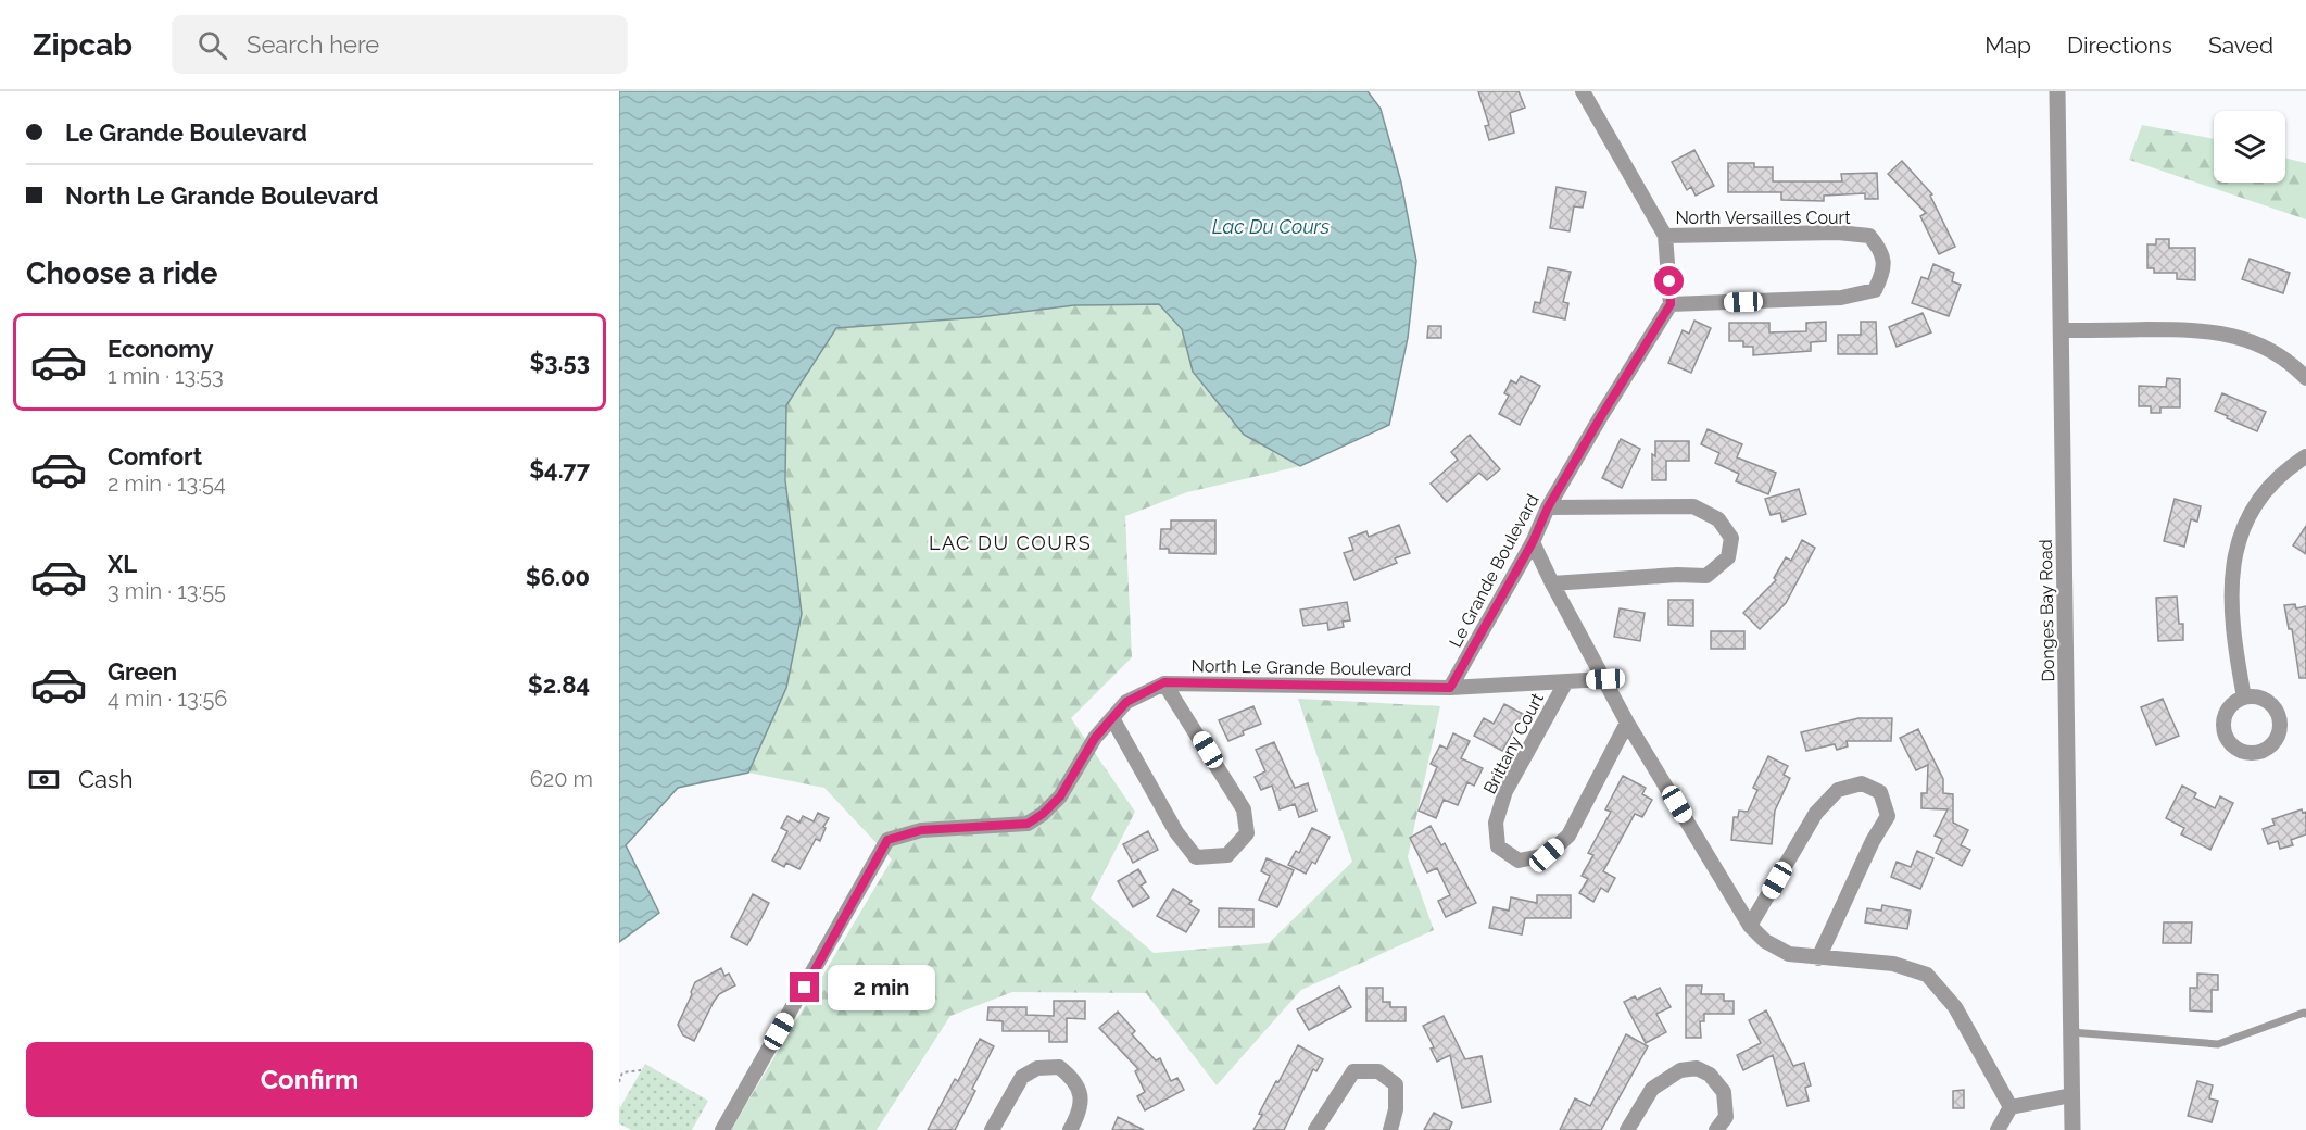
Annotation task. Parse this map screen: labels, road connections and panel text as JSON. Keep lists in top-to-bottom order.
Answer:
{
  "streets": {
    "street": [
      "North Versailles Court",
      "Le Grande Boulevard",
      "Donges Bay Road",
      "North Le Grande Boulevard",
      "Brittany Court"
    ]
  },
  "crossings": [
    ["North Versailles Court", "Le Grande Boulevard"],
    ["Le Grande Boulevard", "North Le Grande Boulevard"],
    ["North Le Grande Boulevard", "Brittany Court"]
  ],
  "districts": ["LAC DU COURS"],
  "water": ["Lac Du Cours"],
  "page": {
    "header": "Zipcab",
    "search": "Search here",
    "nav": ["Map", "Directions", "Saved"],
    "banner": ["Le Grande Boulevard", "North Le Grande Boulevard"],
    "heading": "Choose a ride",
    "list": [
      {
        "name": "Economy",
        "note": "1 min · 13:53",
        "value": "$3.53"
      },
      {
        "name": "Comfort",
        "note": "2 min · 13:54",
        "value": "$4.77"
      },
      {
        "name": "XL",
        "note": "3 min · 13:55",
        "value": "$6.00"
      },
      {
        "name": "Green",
        "note": "4 min · 13:56",
        "value": "$2.84"
      }
    ],
    "pay": ["Cash", "620 m"],
    "bubble": "2 min",
    "buttons": "Confirm"
  }
}
